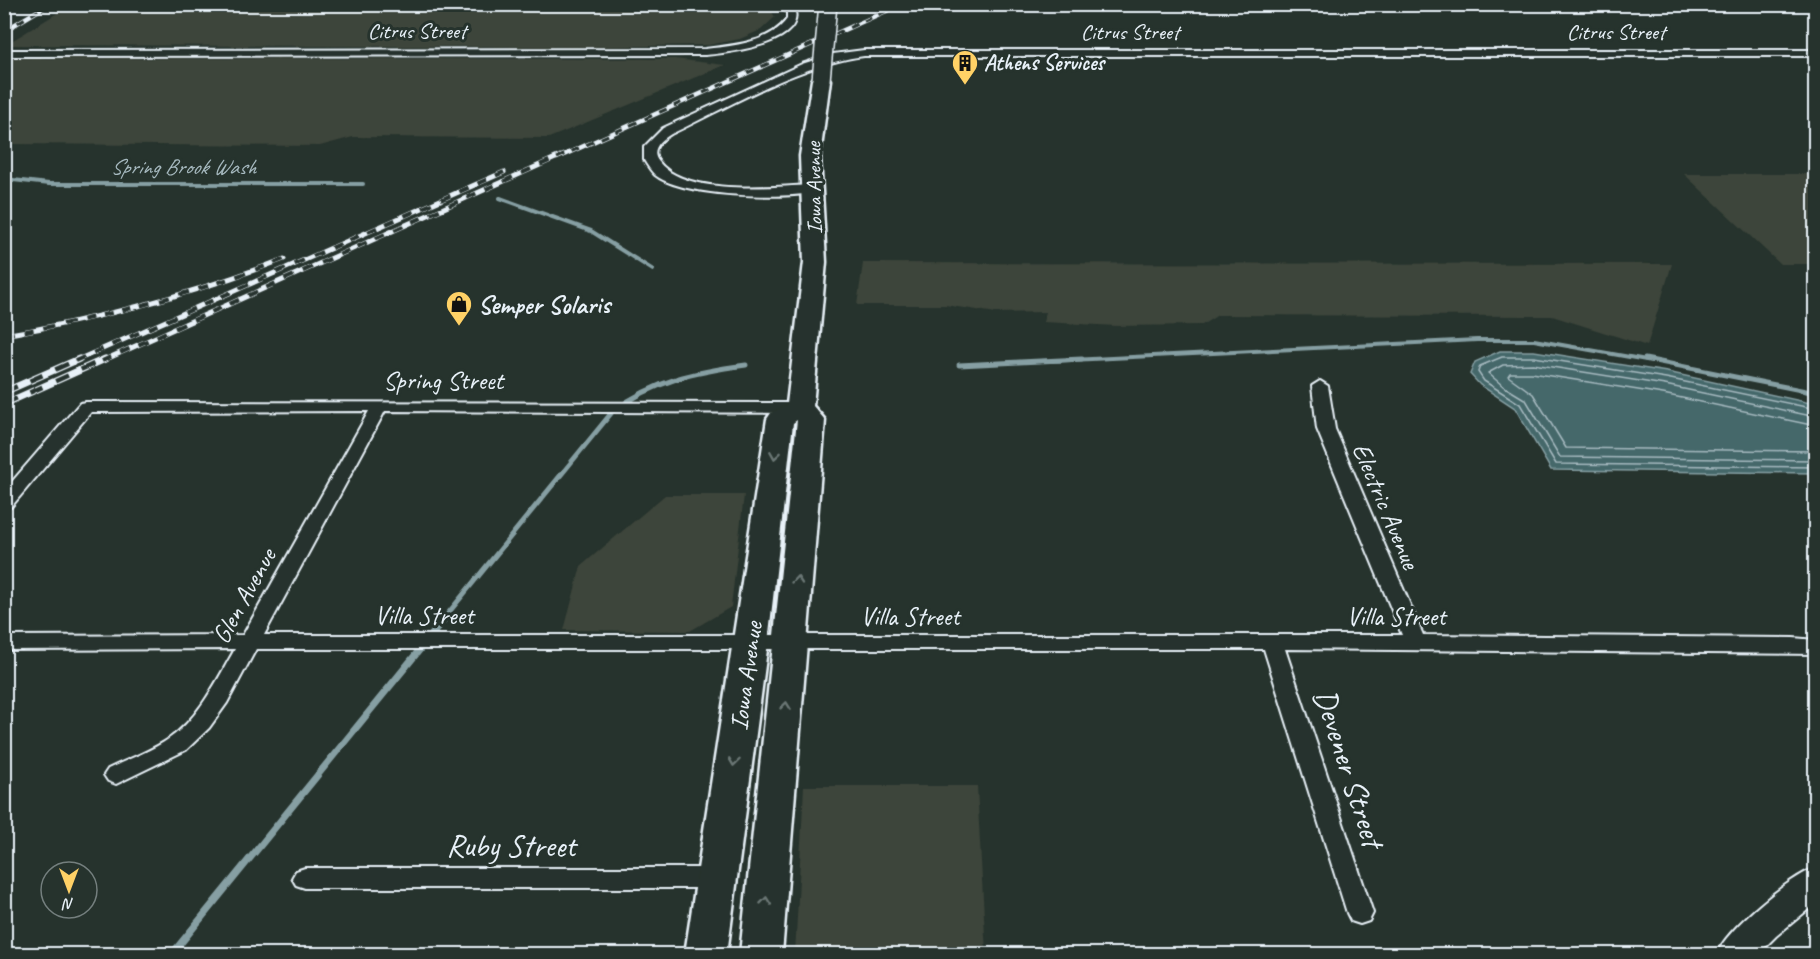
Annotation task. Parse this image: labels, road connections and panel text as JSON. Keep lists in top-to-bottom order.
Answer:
{
  "streets": {
    "main road": ["Iowa Avenue"],
    "street": [
      "Citrus Street",
      "Spring Street",
      "Electric Avenue",
      "Glen Avenue",
      "Villa Street",
      "Devener Street",
      "Ruby Street"
    ]
  },
  "crossings": [
    ["Citrus Street", "Iowa Avenue"],
    ["Iowa Avenue", "Spring Street"],
    ["Iowa Avenue", "Villa Street"],
    ["Iowa Avenue", "Ruby Street"],
    ["Spring Street", "Glen Avenue"],
    ["Electric Avenue", "Villa Street"],
    ["Glen Avenue", "Villa Street"],
    ["Villa Street", "Devener Street"]
  ],
  "water": ["Spring Brook Wash"],
  "places": {
    "building": ["Athens Services"],
    "shop": ["Semper Solaris"]
  },
  "north": "bottom"
}
